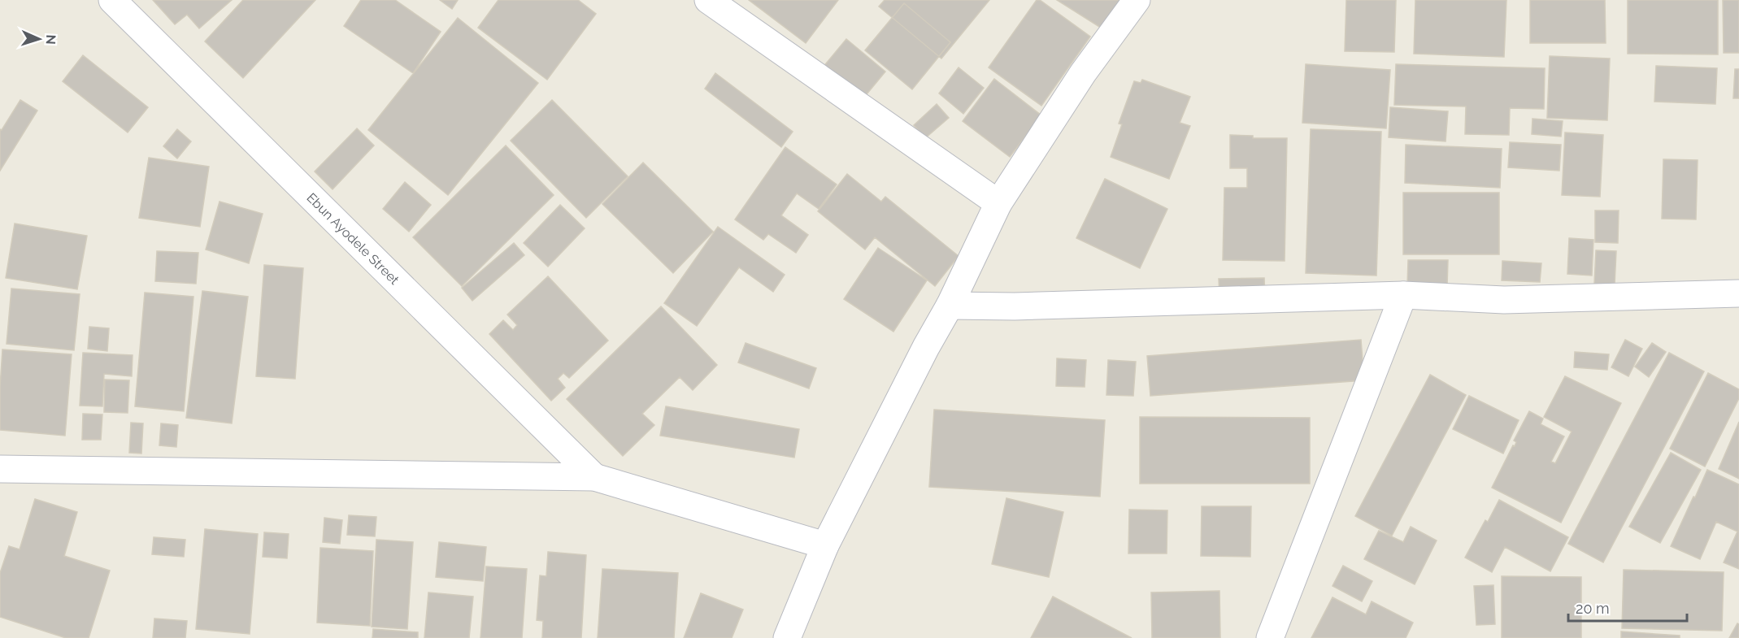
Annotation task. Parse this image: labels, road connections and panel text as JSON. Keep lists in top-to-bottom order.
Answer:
{
  "streets": {
    "street": ["Ebun Ayodele Street"]
  },
  "scale_bar": "20 m",
  "north": "right"
}
